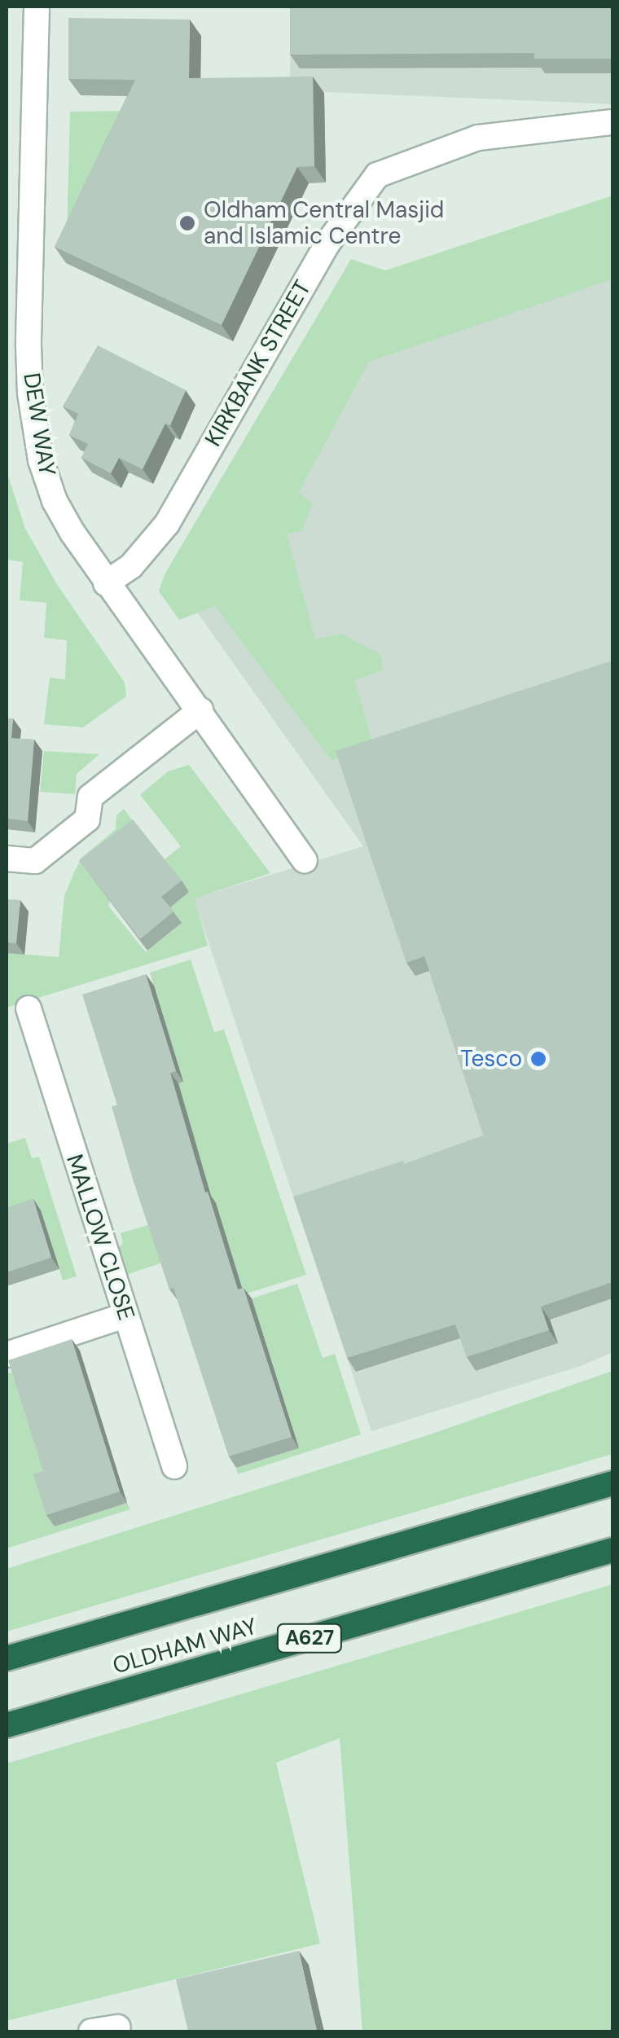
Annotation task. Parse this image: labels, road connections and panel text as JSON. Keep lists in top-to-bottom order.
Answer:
{
  "streets": {
    "highway": ["A627", "OLDHAM WAY"],
    "street": ["KIRKBANK STREET", "DEW WAY", "MALLOW CLOSE"]
  },
  "crossings": [
    ["KIRKBANK STREET", "DEW WAY"]
  ],
  "places": ["Oldham Central Masjid and Islamic Centre", "Tesco"]
}
